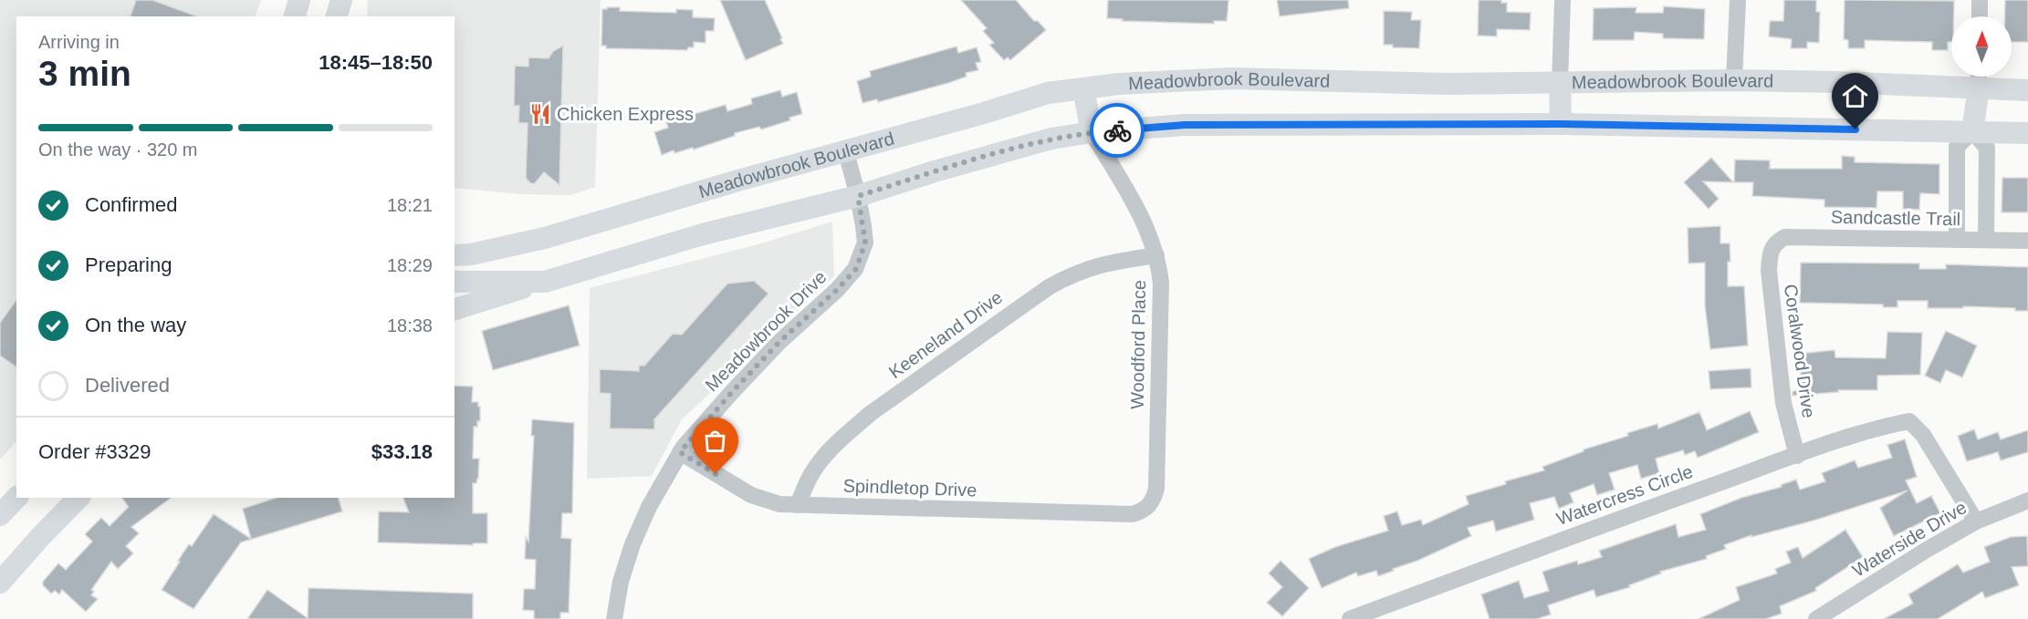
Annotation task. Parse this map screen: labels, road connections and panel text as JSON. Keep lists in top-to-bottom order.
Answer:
{
  "streets": {
    "main road": ["Meadowbrook Boulevard"],
    "street": [
      "Sandcastle Trail",
      "Meadowbrook Drive",
      "Keeneland Drive",
      "Woodford Place",
      "Coralwood Drive",
      "Spindletop Drive",
      "Watercress Circle",
      "Waterside Drive"
    ]
  },
  "crossings": [
    ["Meadowbrook Boulevard", "Meadowbrook Drive"],
    ["Sandcastle Trail", "Coralwood Drive"],
    ["Meadowbrook Drive", "Spindletop Drive"],
    ["Keeneland Drive", "Woodford Place"],
    ["Keeneland Drive", "Spindletop Drive"],
    ["Woodford Place", "Spindletop Drive"],
    ["Coralwood Drive", "Watercress Circle"],
    ["Watercress Circle", "Waterside Drive"]
  ],
  "places": {
    "restaurant": ["Chicken Express"]
  },
  "north": "top",
  "page": {
    "heading": ["3 min", "Arriving in", "18:45–18:50"],
    "panel": ["Order #3329", "$33.18"],
    "bar": "On the way · 320 m",
    "list": [
      ["Confirmed", "18:21"],
      ["Preparing", "18:29"],
      ["On the way", "18:38"],
      "Delivered"
    ]
  }
}
